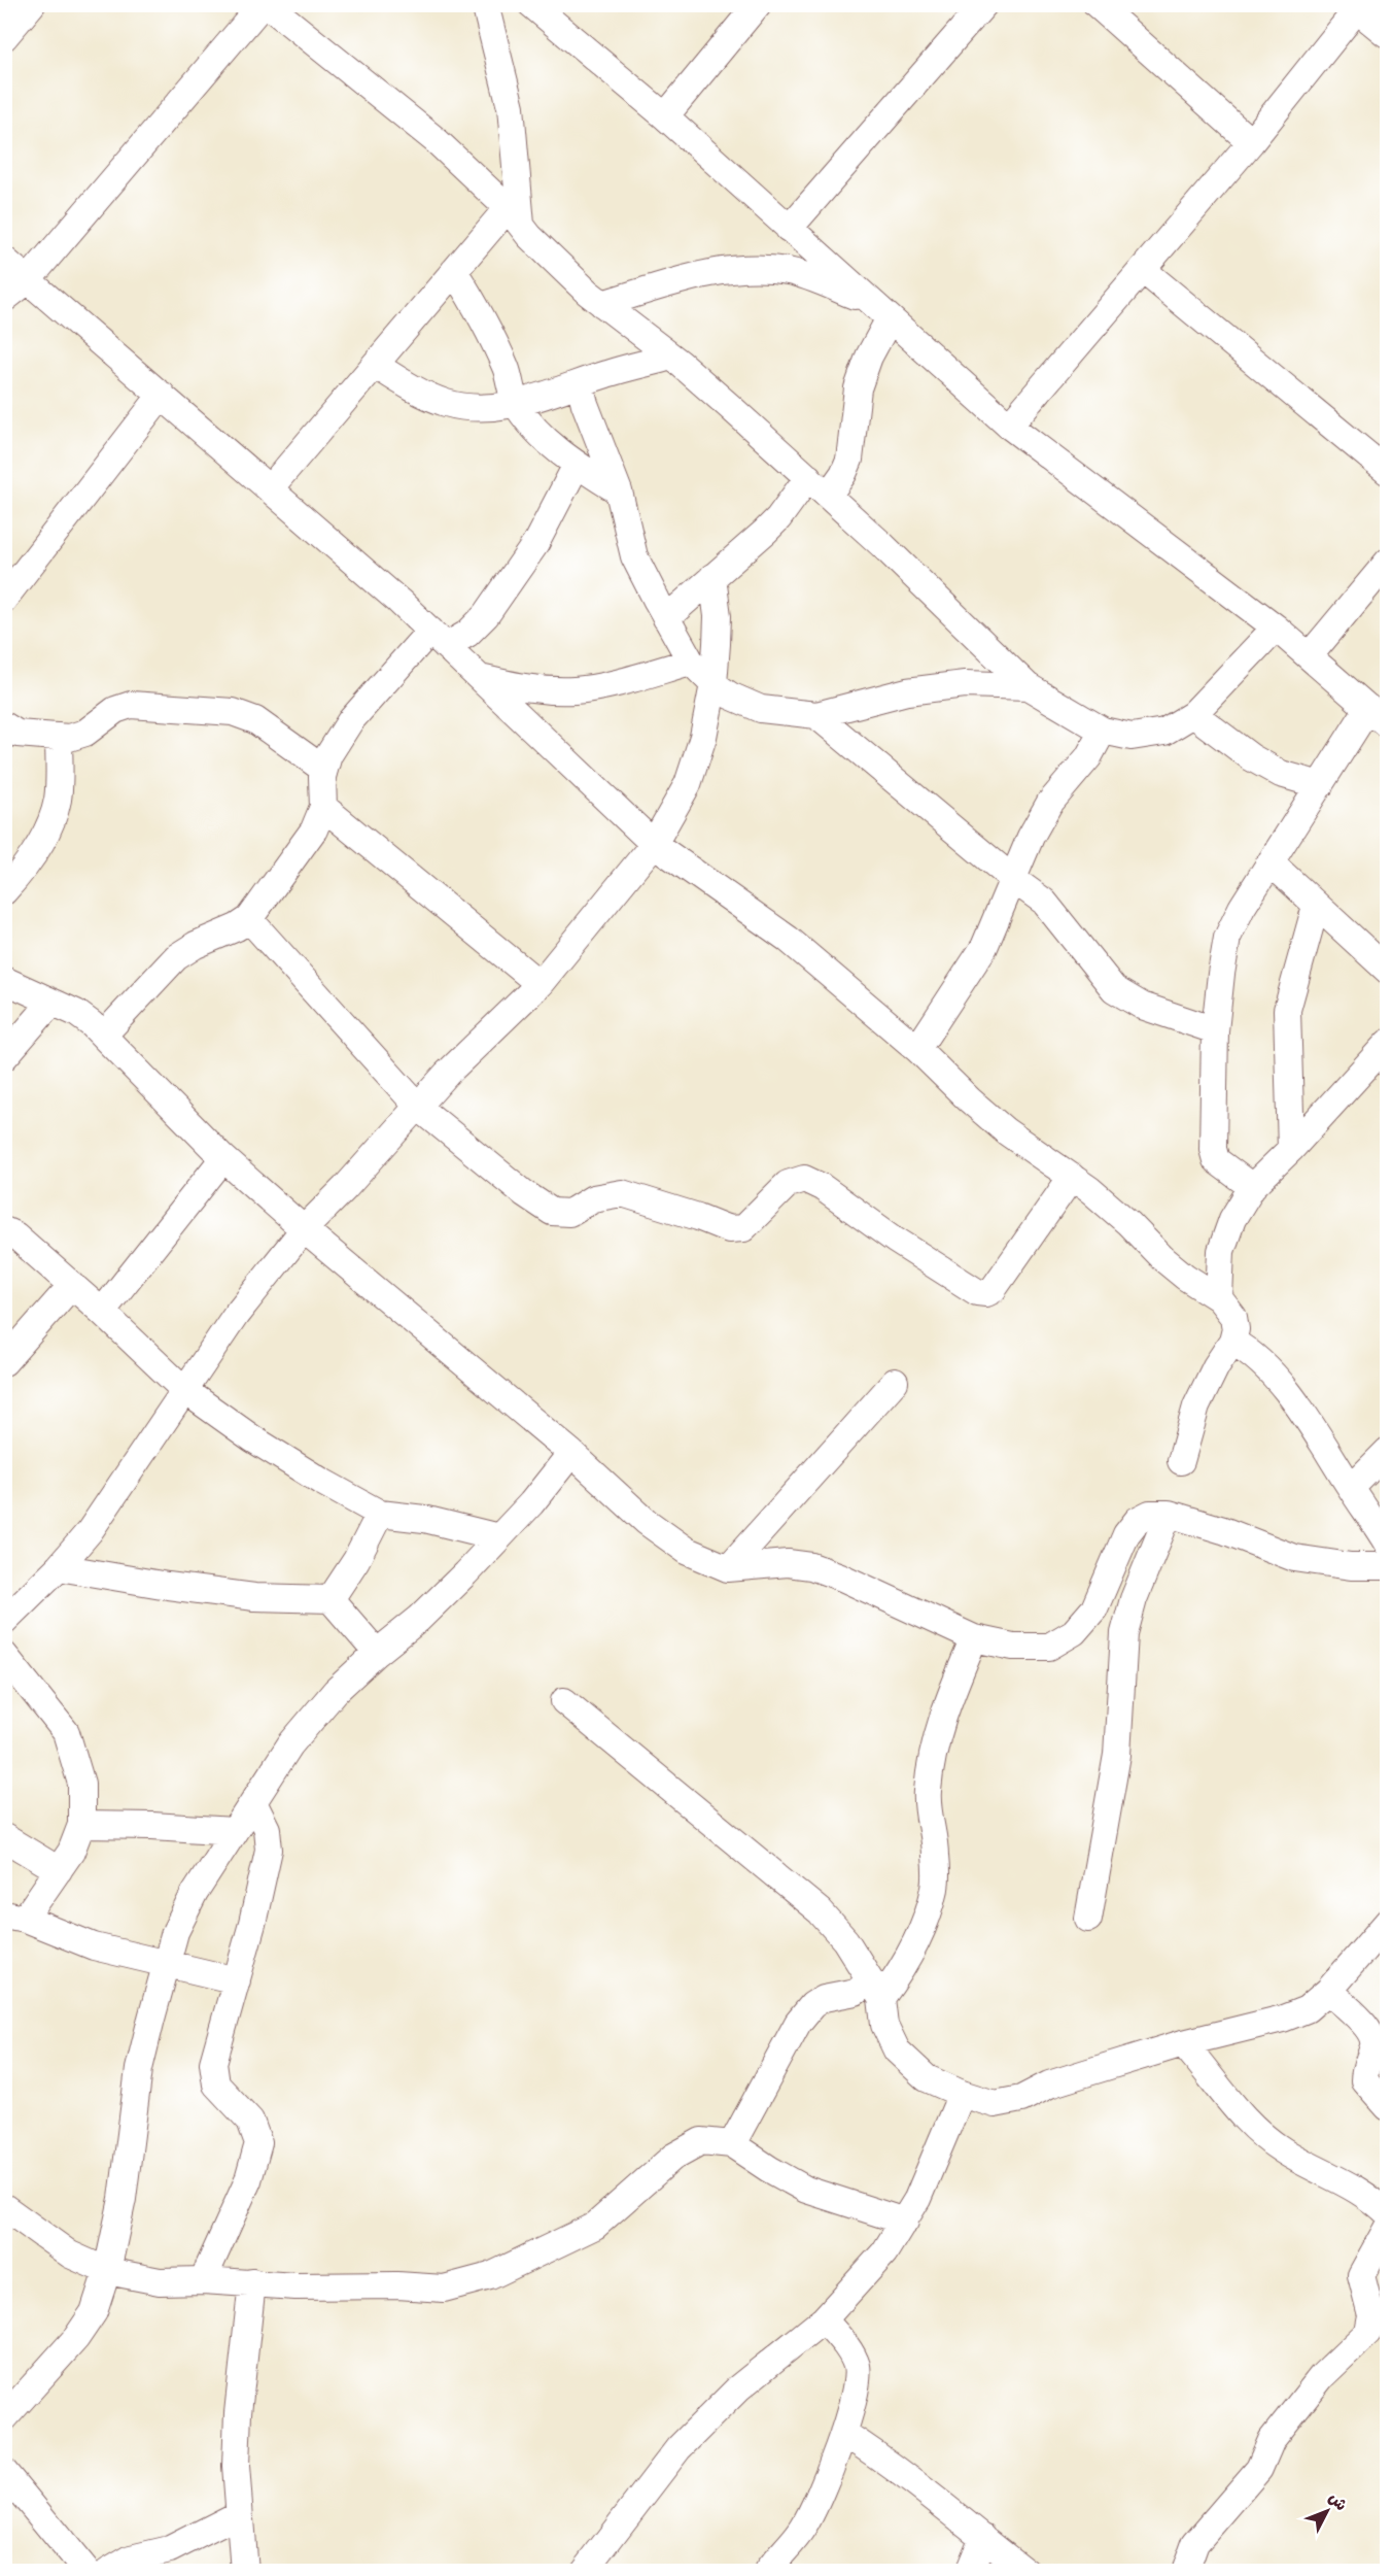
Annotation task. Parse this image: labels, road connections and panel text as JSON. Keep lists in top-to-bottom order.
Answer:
{
  "north": "top right"
}
